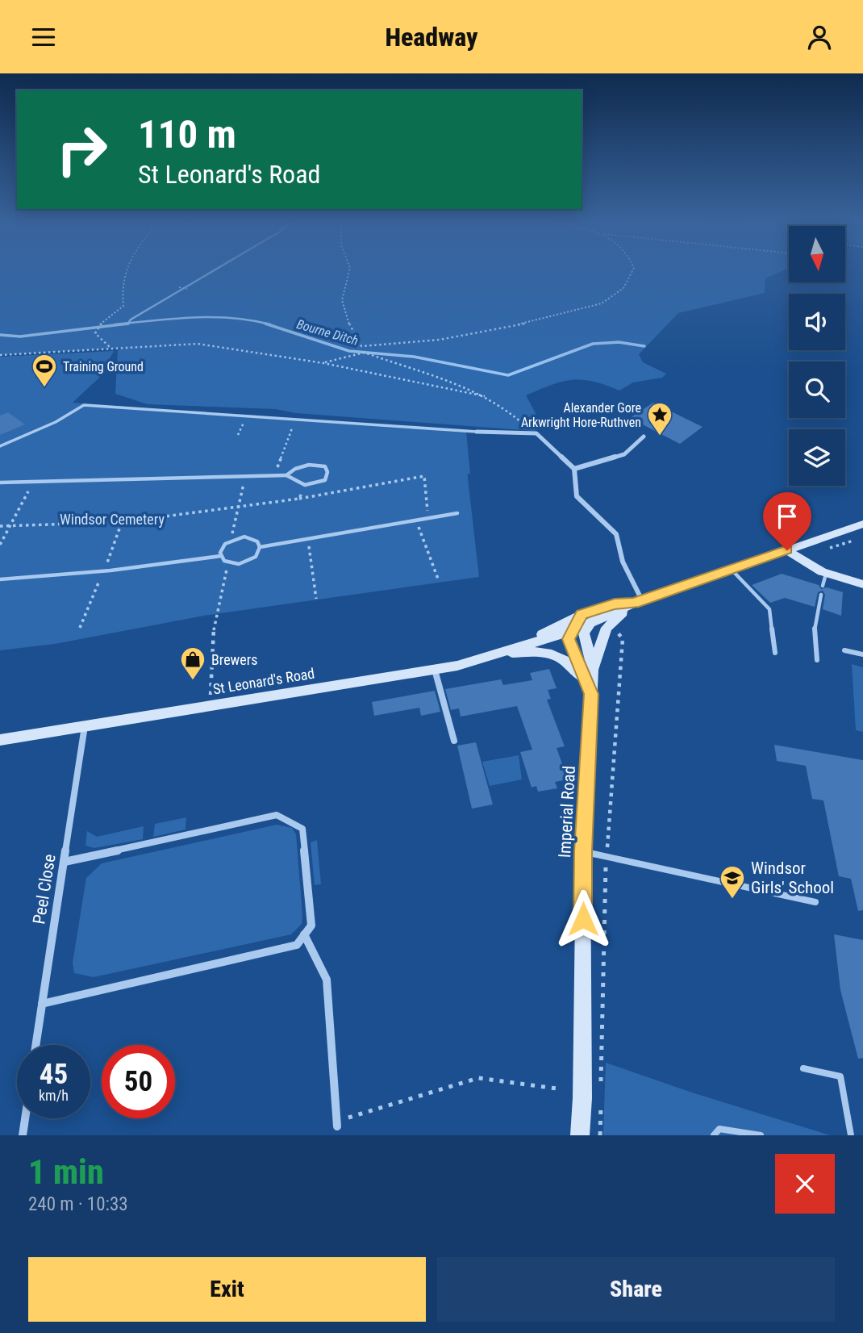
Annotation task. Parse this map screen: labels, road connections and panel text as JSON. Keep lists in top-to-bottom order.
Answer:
{
  "streets": {
    "main road": ["St Leonard's Road", "Imperial Road"],
    "street": ["Peel Close"]
  },
  "crossings": [
    ["St Leonard's Road", "Imperial Road"],
    ["St Leonard's Road", "Peel Close"]
  ],
  "water": ["Bourne Ditch"],
  "parks": ["Windsor Cemetery"],
  "places": {
    "sports": ["Training Ground"],
    "place": ["Alexander Gore Arkwright Hore-Ruthven"],
    "shop": ["Brewers"],
    "school or university": ["Windsor Girls' School"]
  },
  "north": "bottom",
  "page": {
    "header": "Headway",
    "turn": ["110 m", "St Leonard's Road"],
    "speed": "45 km/h",
    "limit": "50",
    "heading": ["1 min", "240 m · 10:33"],
    "buttons": ["Exit", "Share"]
  }
}
